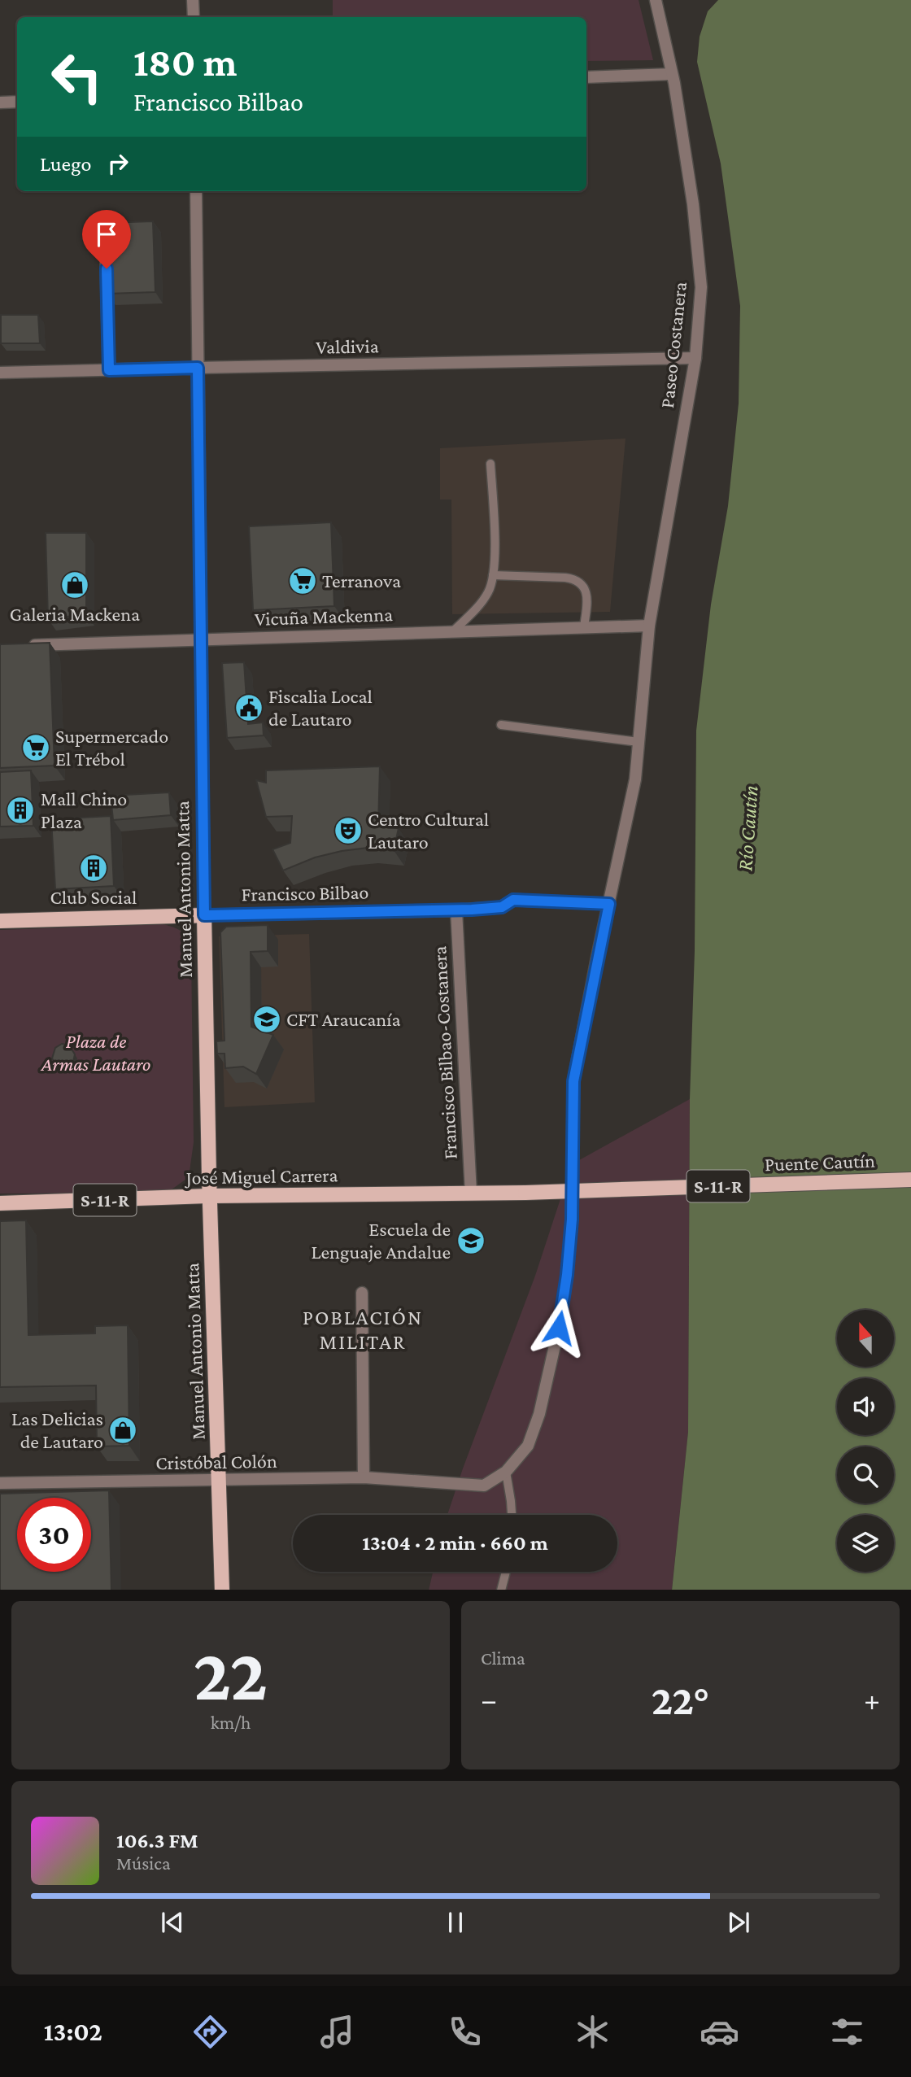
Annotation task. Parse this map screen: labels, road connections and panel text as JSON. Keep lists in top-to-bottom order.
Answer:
{
  "streets": {
    "main road": [
      "Manuel Antonio Matta",
      "Francisco Bilbao",
      "Puente Cautín",
      "José Miguel Carrera",
      "S-11-R"
    ],
    "street": [
      "Paseo Costanera",
      "Valdivia",
      "Vicuña Mackenna",
      "Francisco Bilbao-Costanera",
      "Cristóbal Colón"
    ]
  },
  "crossings": [
    ["Paseo Costanera", "Valdivia"],
    ["Paseo Costanera", "Vicuña Mackenna"],
    ["Paseo Costanera", "Francisco Bilbao"],
    ["Paseo Costanera", "Cristóbal Colón"],
    ["Valdivia", "Manuel Antonio Matta"],
    ["Vicuña Mackenna", "Manuel Antonio Matta"],
    ["Manuel Antonio Matta", "Francisco Bilbao"],
    ["Manuel Antonio Matta", "José Miguel Carrera"],
    ["Manuel Antonio Matta", "Cristóbal Colón"],
    ["Francisco Bilbao", "Francisco Bilbao-Costanera"],
    ["Francisco Bilbao-Costanera", "José Miguel Carrera"],
    ["Puente Cautín", "José Miguel Carrera"]
  ],
  "districts": ["POBLACIÓN MILITAR"],
  "water": ["Río Cautín"],
  "parks": ["Plaza de Armas Lautaro"],
  "places": {
    "supermarket": ["Terranova", "Supermercado El Trébol"],
    "shop": ["Galeria Mackena", "Las Delicias de Lautaro"],
    "public building": ["Fiscalia Local de Lautaro"],
    "building": ["Mall Chino Plaza", "Club Social"],
    "theatre": ["Centro Cultural Lautaro"],
    "school or university": ["CFT Araucanía", "Escuela de Lenguaje Andalue"]
  },
  "north": "top",
  "page": {
    "turn": ["180 m", "Francisco Bilbao"],
    "then": "Luego",
    "limit": "30",
    "trip": "13:04 · 2 min · 660 m",
    "tile": [
      ["22", "km/h"],
      "Clima"
    ],
    "heat": ["−", "22°", "+"],
    "song": ["106.3 FM", "Música"],
    "tabs": "13:02"
  }
}
